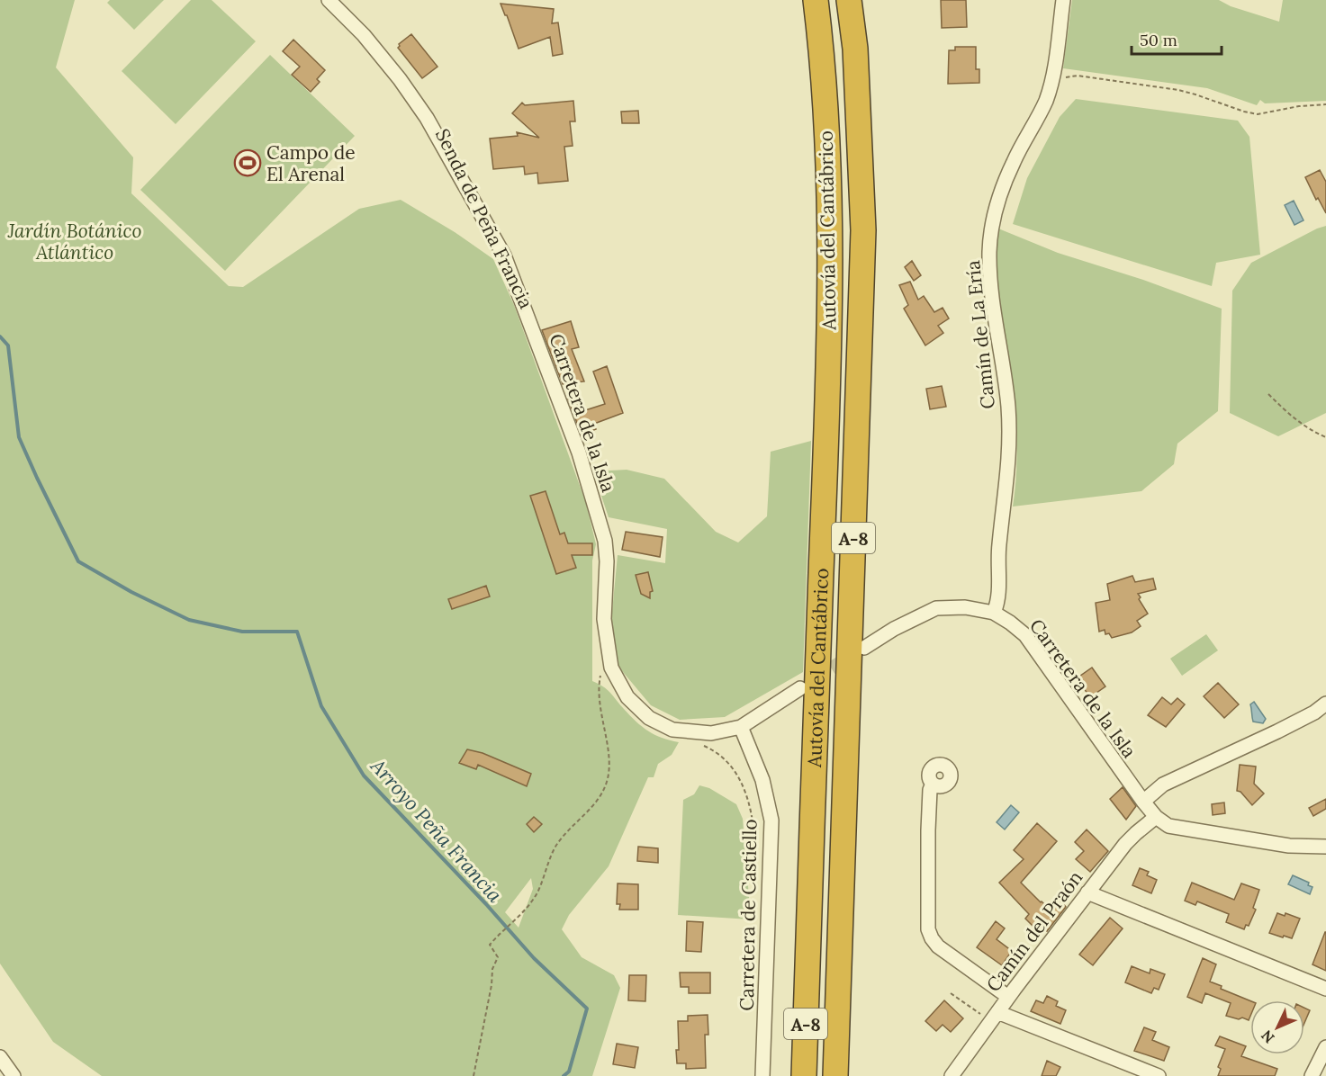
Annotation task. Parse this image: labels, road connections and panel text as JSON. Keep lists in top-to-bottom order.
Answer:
{
  "streets": {
    "highway": ["Autovía del Cantábrico", "A-8"],
    "street": [
      "Camín de La Ería",
      "Carretera de la Isla",
      "Carretera de Castiello",
      "Camín del Praón"
    ]
  },
  "crossings": [
    ["Camín de La Ería", "Carretera de la Isla"],
    ["Carretera de la Isla", "Carretera de Castiello"],
    ["Carretera de la Isla", "Camín del Praón"]
  ],
  "water": ["Arroyo Peña Francia"],
  "parks": ["Jardín Botánico Atlántico"],
  "places": {
    "sports": ["Campo de El Arenal"]
  },
  "scale_bar": "50 m",
  "north": "bottom left"
}
